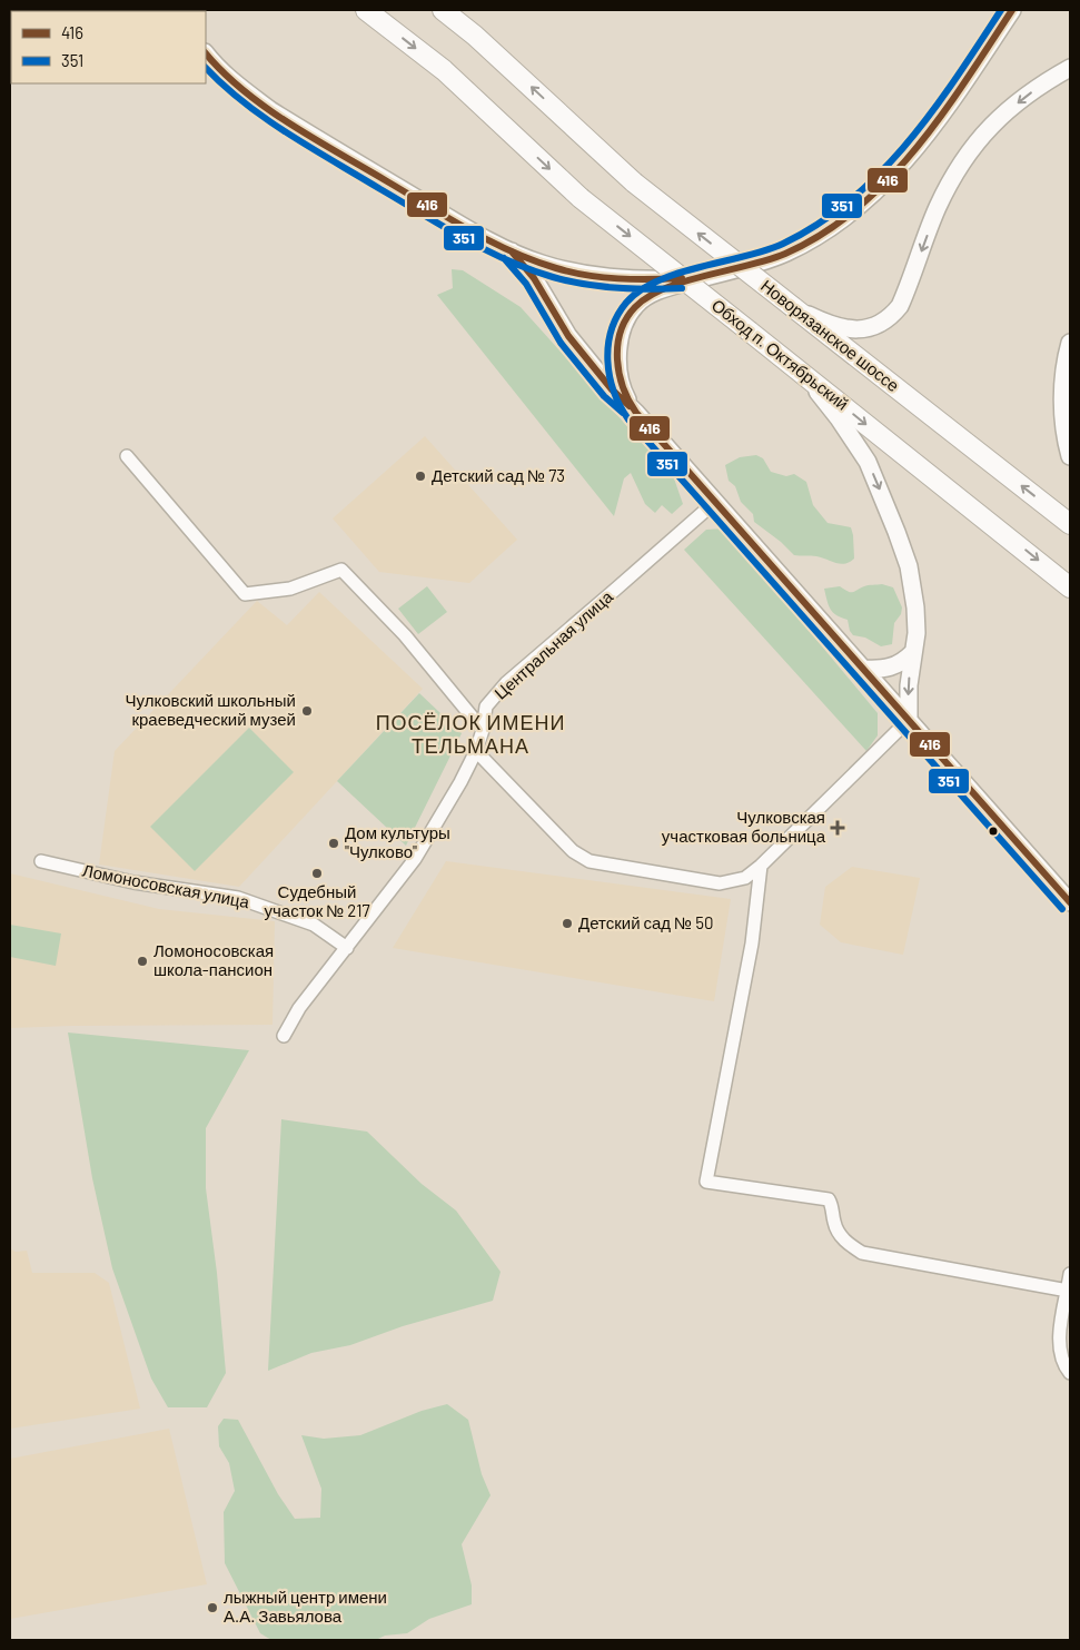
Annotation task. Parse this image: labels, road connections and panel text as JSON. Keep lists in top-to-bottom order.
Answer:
{
  "streets": {
    "highway": ["Новорязанское шоссе", "Обход п. Октябрьский"],
    "street": ["Центральная улица", "Ломоносовская улица"]
  },
  "crossings": [
    ["Центральная улица", "Ломоносовская улица"]
  ],
  "one_way": ["Новорязанское шоссе", "Обход п. Октябрьский"],
  "districts": ["ПОСЁЛОК ИМЕНИ ТЕЛЬМАНА"],
  "places": {
    "other": [
      "Детский сад № 73",
      "Чулковский школьный краеведческий музей",
      "Дом культуры \"Чулково\"",
      "Судебный участок № 217",
      "Детский сад № 50",
      "Ломоносовская школа-пансион",
      "лыжный центр имени А.А. Завьялова"
    ],
    "health": ["Чулковская участковая больница"]
  },
  "lines": ["transit line 416", "transit line 351"],
  "legend": ["416", "351"]
}
